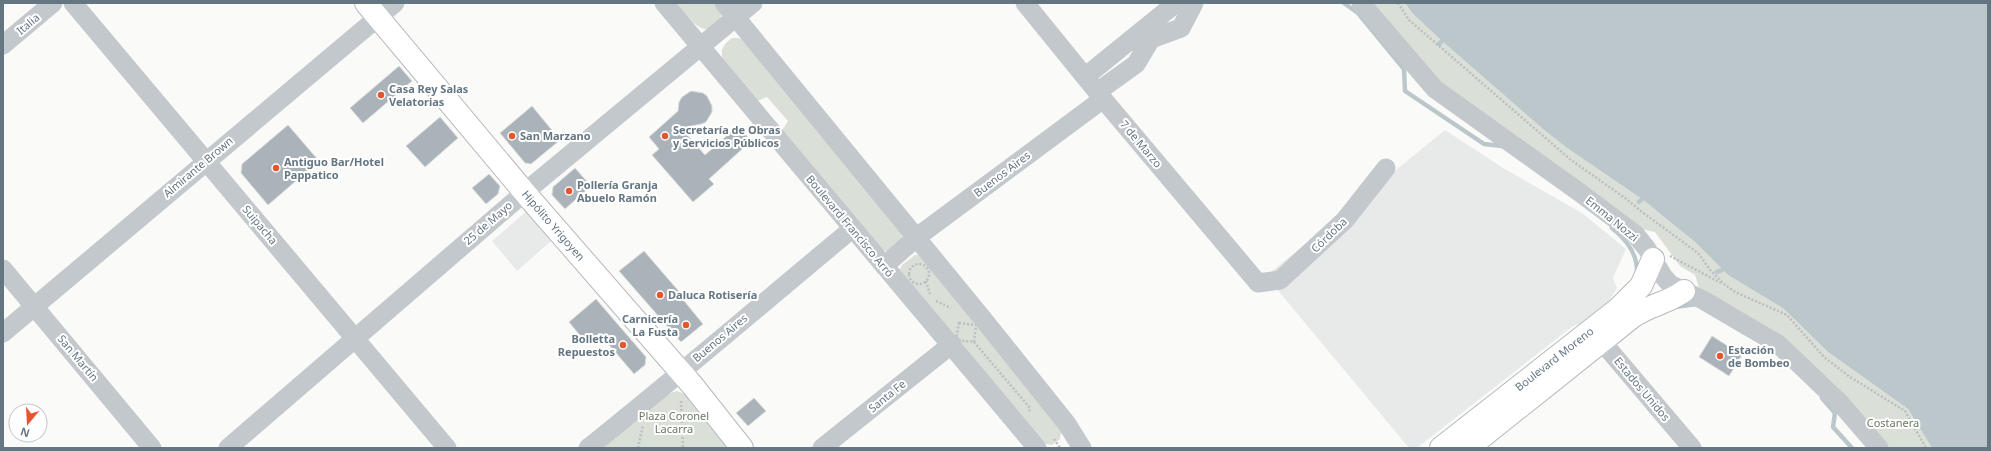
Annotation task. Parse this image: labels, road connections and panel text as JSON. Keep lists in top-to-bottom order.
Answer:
{
  "streets": {
    "main road": ["Hipólito Yrigoyen", "Boulevard Moreno"],
    "street": [
      "Italia",
      "7 de Marzo",
      "Almirante Brown",
      "Buenos Aires",
      "Emma Nozzi",
      "25 de Mayo",
      "Suipacha",
      "Boulevard Francisco Arró",
      "Córdoba",
      "San Martín",
      "Estados Unidos",
      "Santa Fe"
    ]
  },
  "crossings": [
    ["7 de Marzo", "Buenos Aires"],
    ["7 de Marzo", "Córdoba"],
    ["Almirante Brown", "Suipacha"],
    ["Almirante Brown", "Hipólito Yrigoyen"],
    ["Almirante Brown", "San Martín"],
    ["Buenos Aires", "Hipólito Yrigoyen"],
    ["Buenos Aires", "Boulevard Francisco Arró"],
    ["Emma Nozzi", "Boulevard Moreno"],
    ["25 de Mayo", "Suipacha"],
    ["25 de Mayo", "Hipólito Yrigoyen"],
    ["25 de Mayo", "Boulevard Francisco Arró"],
    ["Boulevard Francisco Arró", "Santa Fe"],
    ["Boulevard Moreno", "Estados Unidos"]
  ],
  "parks": ["Plaza Coronel Lacarra", "Costanera"],
  "places": [
    "Casa Rey Salas Velatorias",
    "San Marzano",
    "Secretaría de Obras y Servicios Públicos",
    "Antiguo Bar/Hotel Pappatico",
    "Pollería Granja Abuelo Ramón",
    "Daluca Rotisería",
    "Carnicería La Fusta",
    "Bolletta Repuestos",
    "Estación de Bombeo"
  ],
  "north": "bottom"
}
